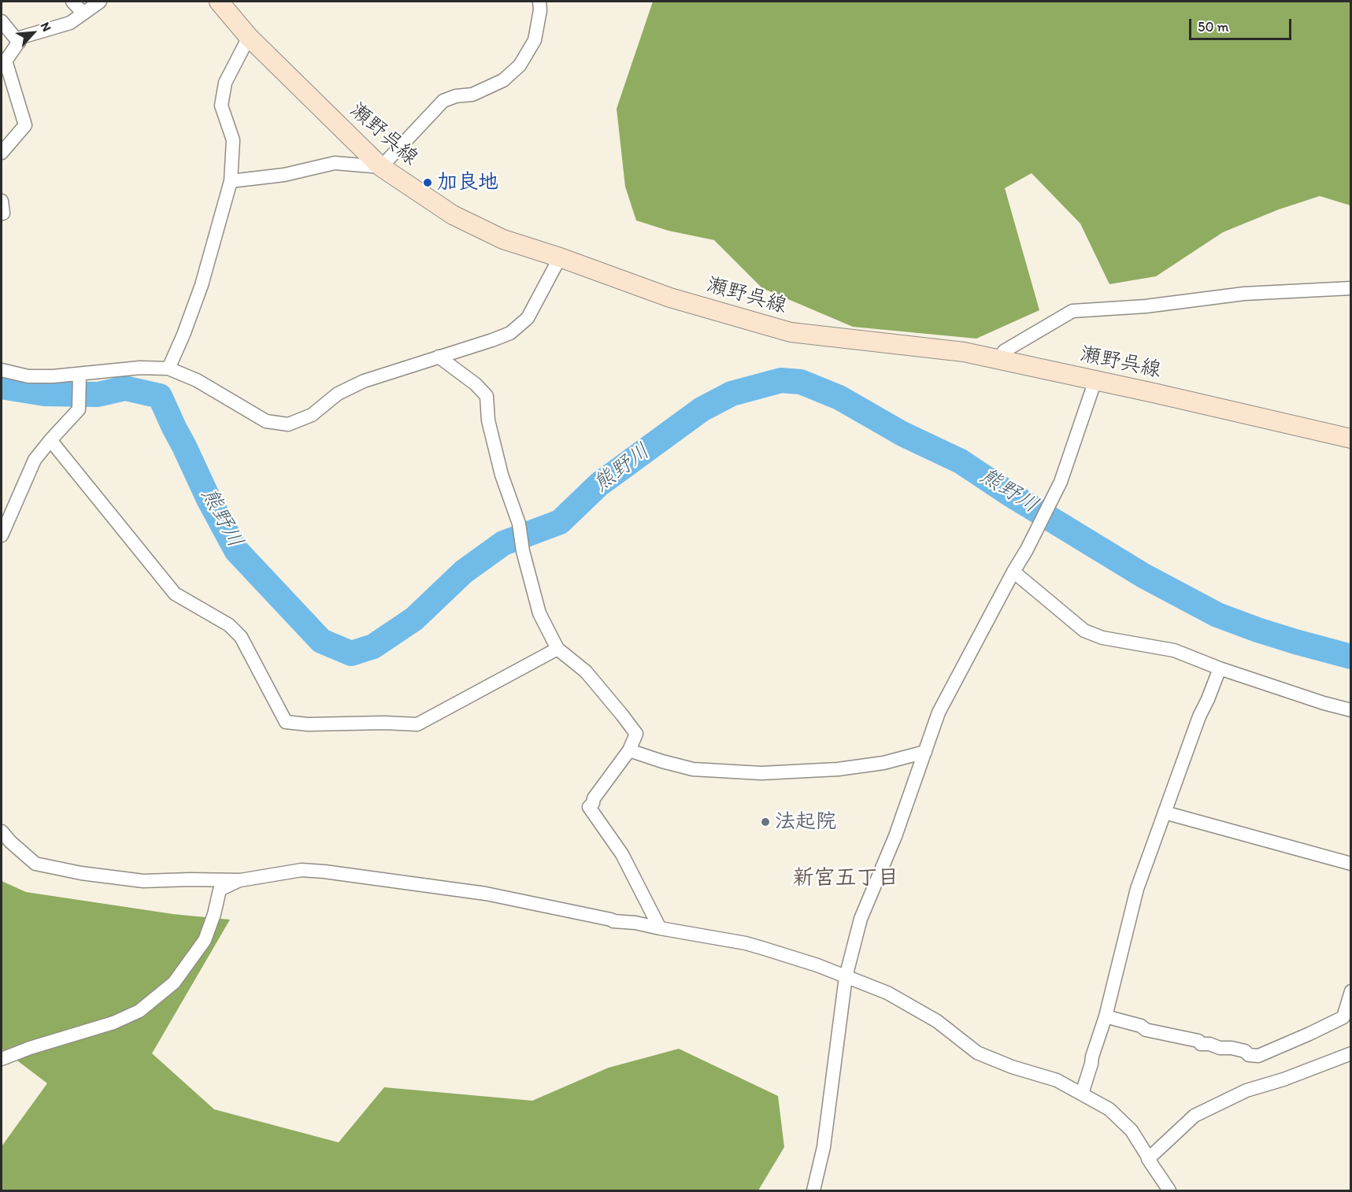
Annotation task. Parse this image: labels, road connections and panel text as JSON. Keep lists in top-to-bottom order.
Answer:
{
  "streets": {
    "main road": ["瀬野呉線"]
  },
  "districts": ["新宮五丁目"],
  "water": ["熊野川"],
  "places": ["加良地", "法起院"],
  "scale_bar": "50 m",
  "north": "top right"
}
